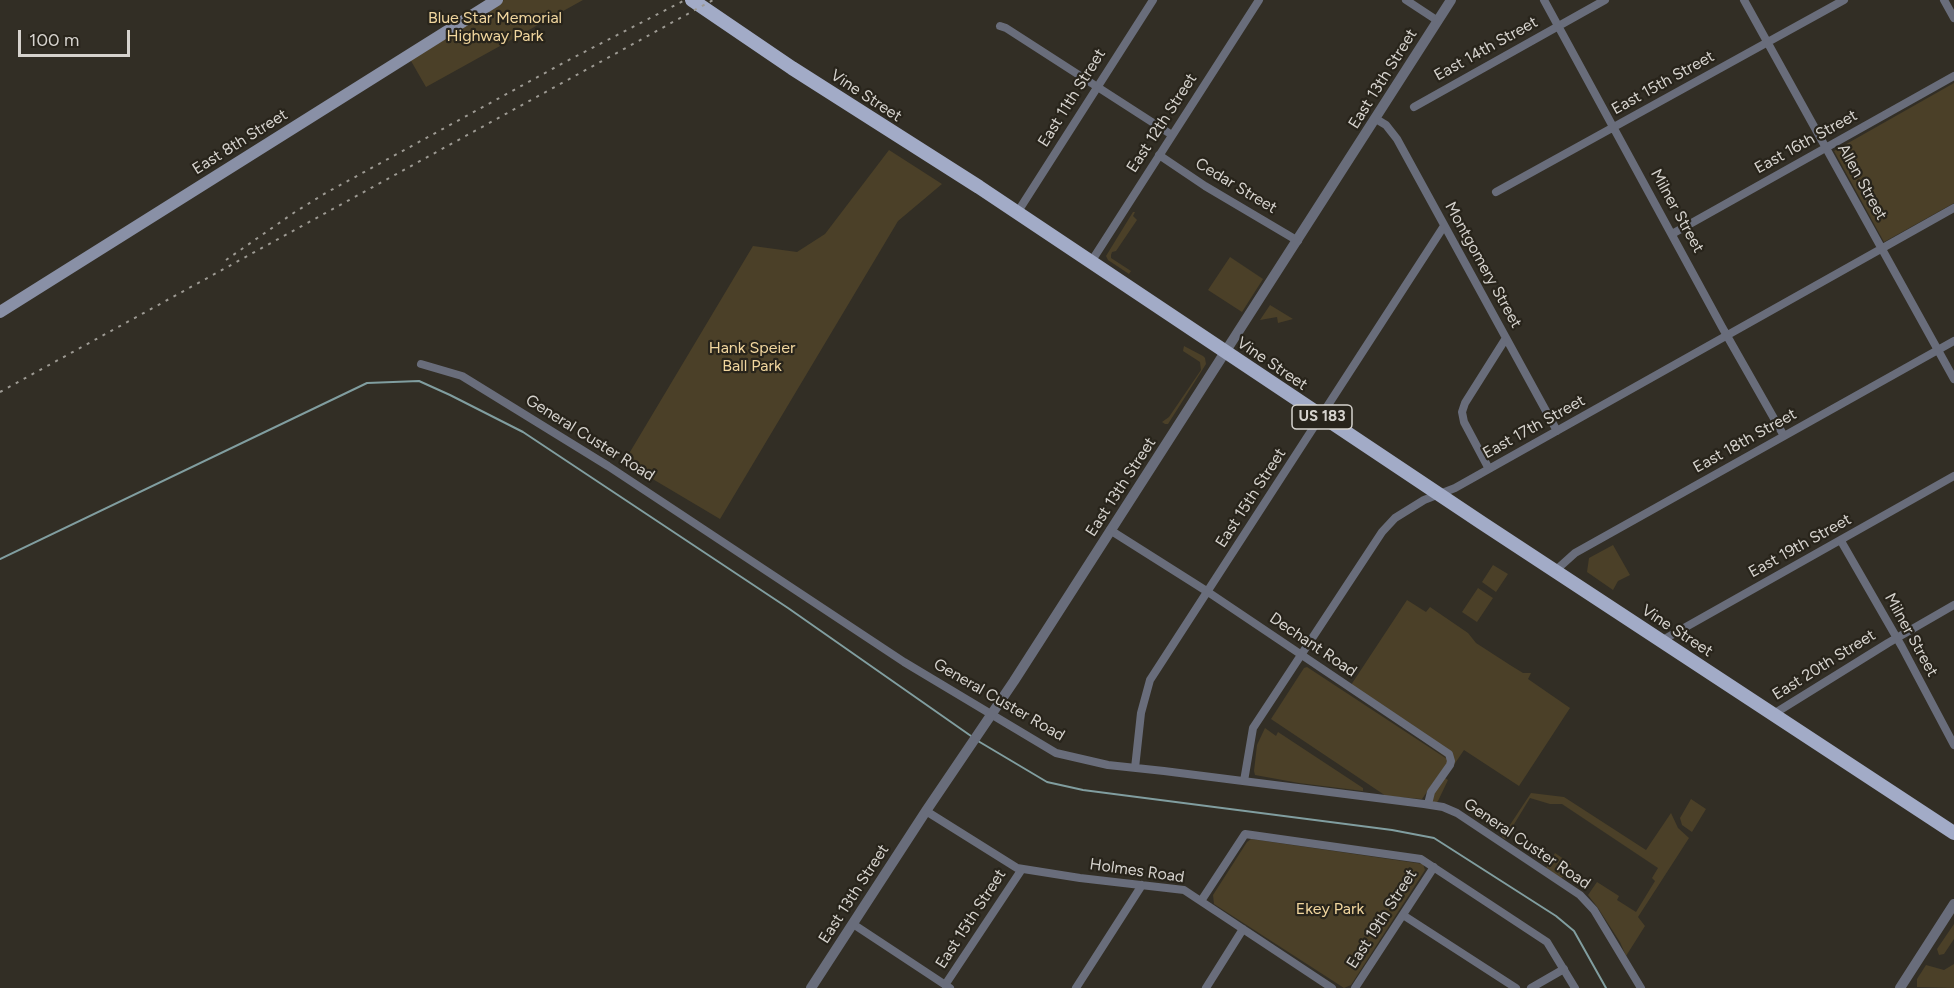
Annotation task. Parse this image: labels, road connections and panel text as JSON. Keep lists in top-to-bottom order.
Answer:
{
  "streets": {
    "main road": ["Vine Street", "East 8th Street", "US 183"],
    "street": [
      "East 14th Street",
      "East 13th Street",
      "East 15th Street",
      "East 11th Street",
      "East 12th Street",
      "East 16th Street",
      "Allen Street",
      "Cedar Street",
      "Milner Street",
      "Montgomery Street",
      "East 17th Street",
      "General Custer Road",
      "East 18th Street",
      "East 19th Street",
      "Dechant Road",
      "East 20th Street",
      "Holmes Road"
    ]
  },
  "crossings": [
    ["East 14th Street", "Milner Street"],
    ["East 13th Street", "Vine Street"],
    ["East 13th Street", "Cedar Street"],
    ["East 13th Street", "Montgomery Street"],
    ["East 13th Street", "General Custer Road"],
    ["East 13th Street", "Dechant Road"],
    ["East 13th Street", "Holmes Road"],
    ["East 15th Street", "Vine Street"],
    ["East 15th Street", "Allen Street"],
    ["East 15th Street", "Milner Street"],
    ["East 15th Street", "Montgomery Street"],
    ["East 15th Street", "General Custer Road"],
    ["East 15th Street", "Dechant Road"],
    ["East 15th Street", "Holmes Road"],
    ["Vine Street", "East 11th Street"],
    ["Vine Street", "East 12th Street"],
    ["Vine Street", "East 17th Street"],
    ["Vine Street", "East 18th Street"],
    ["Vine Street", "East 19th Street"],
    ["Vine Street", "East 20th Street"],
    ["East 12th Street", "Cedar Street"],
    ["East 16th Street", "Allen Street"],
    ["East 16th Street", "Milner Street"],
    ["Allen Street", "East 17th Street"],
    ["Allen Street", "East 18th Street"],
    ["Milner Street", "East 17th Street"],
    ["Milner Street", "East 18th Street"],
    ["Milner Street", "East 19th Street"],
    ["Milner Street", "East 20th Street"],
    ["Montgomery Street", "East 17th Street"],
    ["East 17th Street", "General Custer Road"],
    ["East 17th Street", "Dechant Road"],
    ["General Custer Road", "Dechant Road"]
  ],
  "parks": ["Blue Star Memorial Highway Park", "Hank Speier Ball Park", "Ekey Park"],
  "scale_bar": "100 m"
}
